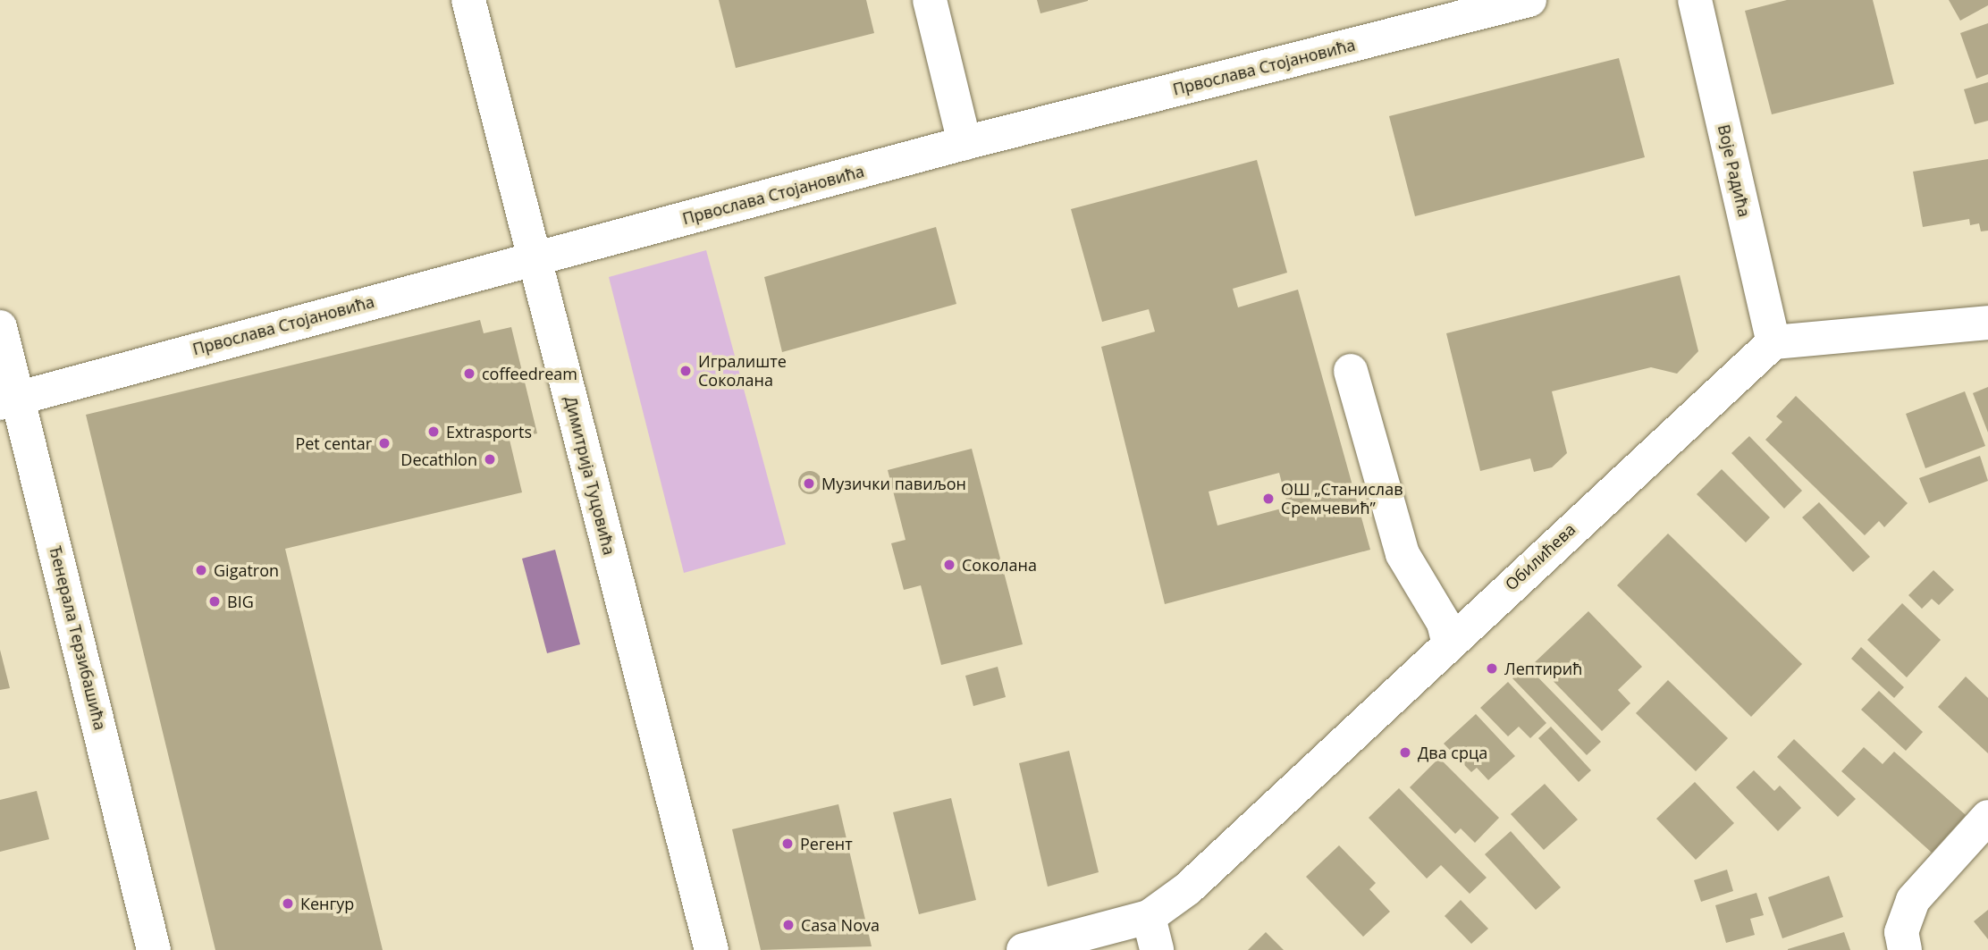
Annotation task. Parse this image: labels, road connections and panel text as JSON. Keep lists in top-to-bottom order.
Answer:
{
  "streets": {
    "street": [
      "Првослава Стојановића",
      "Воје Радића",
      "Димитрија Туцовића",
      "Обилићева",
      "Ђенерала Терзибашића"
    ]
  },
  "crossings": [
    ["Првослава Стојановића", "Димитрија Туцовића"],
    ["Првослава Стојановића", "Ђенерала Терзибашића"],
    ["Воје Радића", "Обилићева"]
  ],
  "places": [
    "Игралиште Соколана",
    "coffeedream",
    "Extrasports",
    "Pet centar",
    "Decathlon",
    "Музички павиљон",
    "ОШ „Станислав Сремчевић”",
    "Соколана",
    "Gigatron",
    "BIG",
    "Лептирић",
    "Два срца",
    "Регент",
    "Кенгур",
    "Casa Nova"
  ]
}
